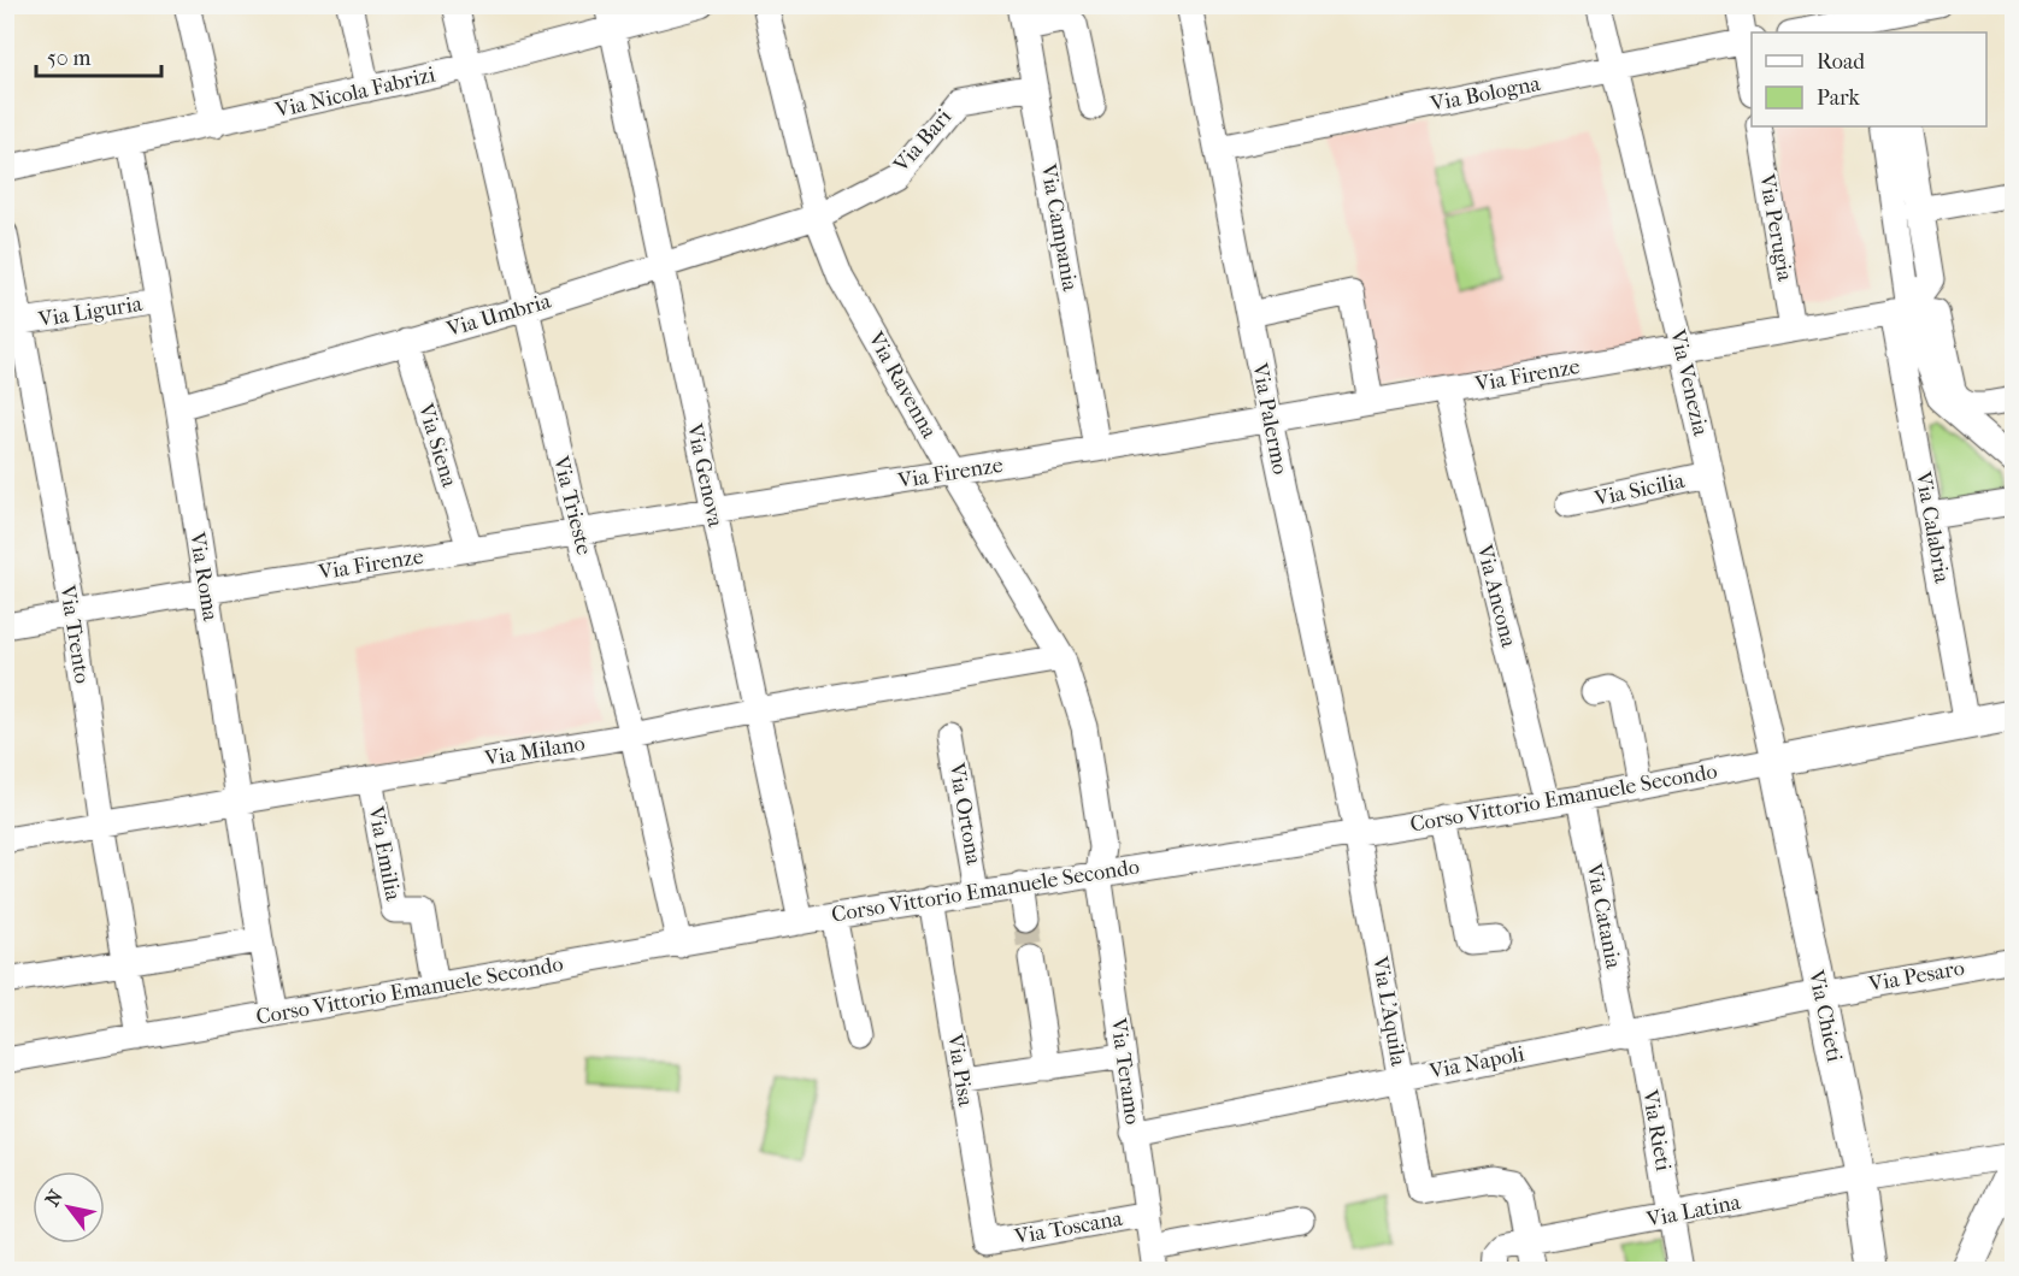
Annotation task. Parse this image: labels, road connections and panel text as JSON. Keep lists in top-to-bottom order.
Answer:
{
  "streets": {
    "main road": ["Corso Vittorio Emanuele Secondo", "Via Chieti"],
    "street": [
      "Via Nicola Fabrizi",
      "Via Bologna",
      "Via Bari",
      "Via Campania",
      "Via Perugia",
      "Via Liguria",
      "Via Umbria",
      "Via Firenze",
      "Via Venezia",
      "Via Ravenna",
      "Via Palermo",
      "Via Siena",
      "Via Genova",
      "Via Sicilia",
      "Via Trieste",
      "Via Calabria",
      "Via Roma",
      "Via Ancona",
      "Via Trento",
      "Via Milano",
      "Via Ortona",
      "Via Emilia",
      "Via Catania",
      "Via Pesaro",
      "Via L'Aquila",
      "Via Napoli",
      "Via Pisa",
      "Via Teramo",
      "Via Rieti",
      "Via Latina",
      "Via Toscana"
    ]
  },
  "crossings": [
    ["Via Nicola Fabrizi", "Via Genova"],
    ["Via Nicola Fabrizi", "Via Trieste"],
    ["Via Nicola Fabrizi", "Via Roma"],
    ["Via Bologna", "Via Venezia"],
    ["Via Bologna", "Via Palermo"],
    ["Via Bari", "Via Campania"],
    ["Via Bari", "Via Umbria"],
    ["Via Bari", "Via Ravenna"],
    ["Via Campania", "Via Firenze"],
    ["Via Perugia", "Via Firenze"],
    ["Via Liguria", "Via Roma"],
    ["Via Liguria", "Via Trento"],
    ["Via Umbria", "Via Ravenna"],
    ["Via Umbria", "Via Siena"],
    ["Via Umbria", "Via Genova"],
    ["Via Umbria", "Via Trieste"],
    ["Via Umbria", "Via Roma"],
    ["Via Firenze", "Via Venezia"],
    ["Via Firenze", "Via Ravenna"],
    ["Via Firenze", "Via Palermo"],
    ["Via Firenze", "Via Siena"],
    ["Via Firenze", "Via Genova"],
    ["Via Firenze", "Via Trieste"],
    ["Via Firenze", "Via Calabria"],
    ["Via Firenze", "Via Roma"],
    ["Via Firenze", "Via Ancona"],
    ["Via Firenze", "Via Trento"],
    ["Via Venezia", "Via Sicilia"],
    ["Via Venezia", "Corso Vittorio Emanuele Secondo"],
    ["Via Venezia", "Via Chieti"],
    ["Via Ravenna", "Via Milano"],
    ["Via Ravenna", "Corso Vittorio Emanuele Secondo"],
    ["Via Ravenna", "Via Teramo"],
    ["Via Palermo", "Corso Vittorio Emanuele Secondo"],
    ["Via Palermo", "Via L'Aquila"],
    ["Via Genova", "Via Milano"],
    ["Via Genova", "Corso Vittorio Emanuele Secondo"],
    ["Via Trieste", "Via Milano"],
    ["Via Trieste", "Corso Vittorio Emanuele Secondo"],
    ["Via Calabria", "Corso Vittorio Emanuele Secondo"],
    ["Via Roma", "Via Milano"],
    ["Via Roma", "Corso Vittorio Emanuele Secondo"],
    ["Via Ancona", "Corso Vittorio Emanuele Secondo"],
    ["Via Trento", "Via Milano"],
    ["Via Trento", "Corso Vittorio Emanuele Secondo"],
    ["Via Milano", "Via Emilia"],
    ["Corso Vittorio Emanuele Secondo", "Via Ortona"],
    ["Corso Vittorio Emanuele Secondo", "Via Emilia"],
    ["Corso Vittorio Emanuele Secondo", "Via Catania"],
    ["Corso Vittorio Emanuele Secondo", "Via L'Aquila"],
    ["Corso Vittorio Emanuele Secondo", "Via Chieti"],
    ["Corso Vittorio Emanuele Secondo", "Via Pisa"],
    ["Corso Vittorio Emanuele Secondo", "Via Teramo"],
    ["Via Catania", "Via Napoli"],
    ["Via Catania", "Via Rieti"],
    ["Via Pesaro", "Via Chieti"],
    ["Via Pesaro", "Via Napoli"],
    ["Via L'Aquila", "Via Napoli"],
    ["Via L'Aquila", "Via Latina"],
    ["Via Chieti", "Via Napoli"],
    ["Via Chieti", "Via Latina"],
    ["Via Napoli", "Via Teramo"],
    ["Via Napoli", "Via Rieti"],
    ["Via Pisa", "Via Toscana"],
    ["Via Teramo", "Via Toscana"],
    ["Via Rieti", "Via Latina"]
  ],
  "legend": ["Road", "Park"],
  "scale_bar": "50 m",
  "north": "top left"
}
